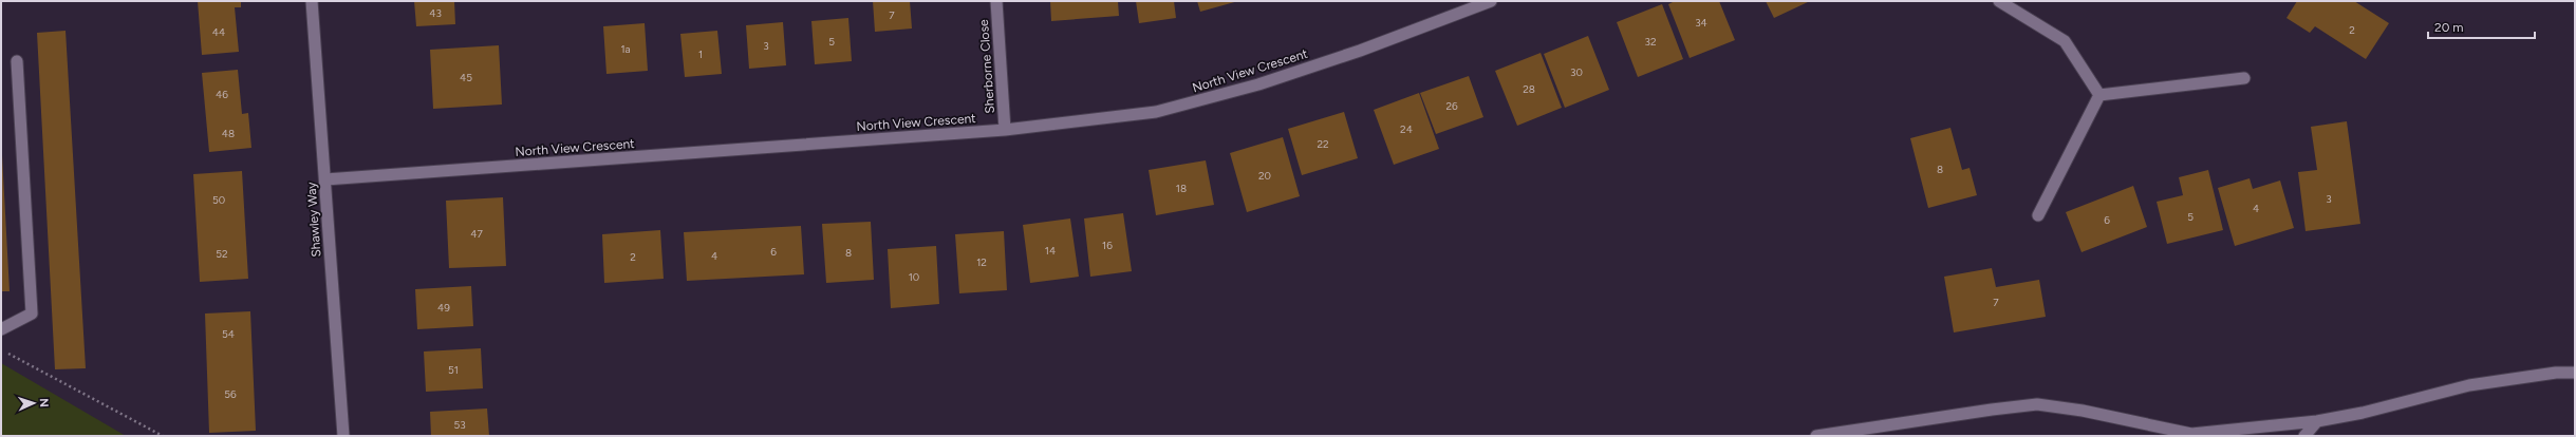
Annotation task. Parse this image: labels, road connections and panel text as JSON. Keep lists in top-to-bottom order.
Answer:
{
  "streets": {
    "street": ["Sherborne Close", "North View Crescent", "Shawley Way"]
  },
  "crossings": [
    ["Sherborne Close", "North View Crescent"],
    ["North View Crescent", "Shawley Way"]
  ],
  "house_numbers": [
    "43",
    "7",
    "34",
    "2",
    "44",
    "5",
    "32",
    "3",
    "1a",
    "1",
    "30",
    "45",
    "28",
    "46",
    "26",
    "24",
    "48",
    "22",
    "8",
    "20",
    "18",
    "3",
    "50",
    "4",
    "5",
    "6",
    "47",
    "16",
    "14",
    "6",
    "8",
    "52",
    "4",
    "2",
    "12",
    "10",
    "7",
    "49",
    "54",
    "51",
    "56",
    "53"
  ],
  "scale_bar": "20 m",
  "north": "right"
}
